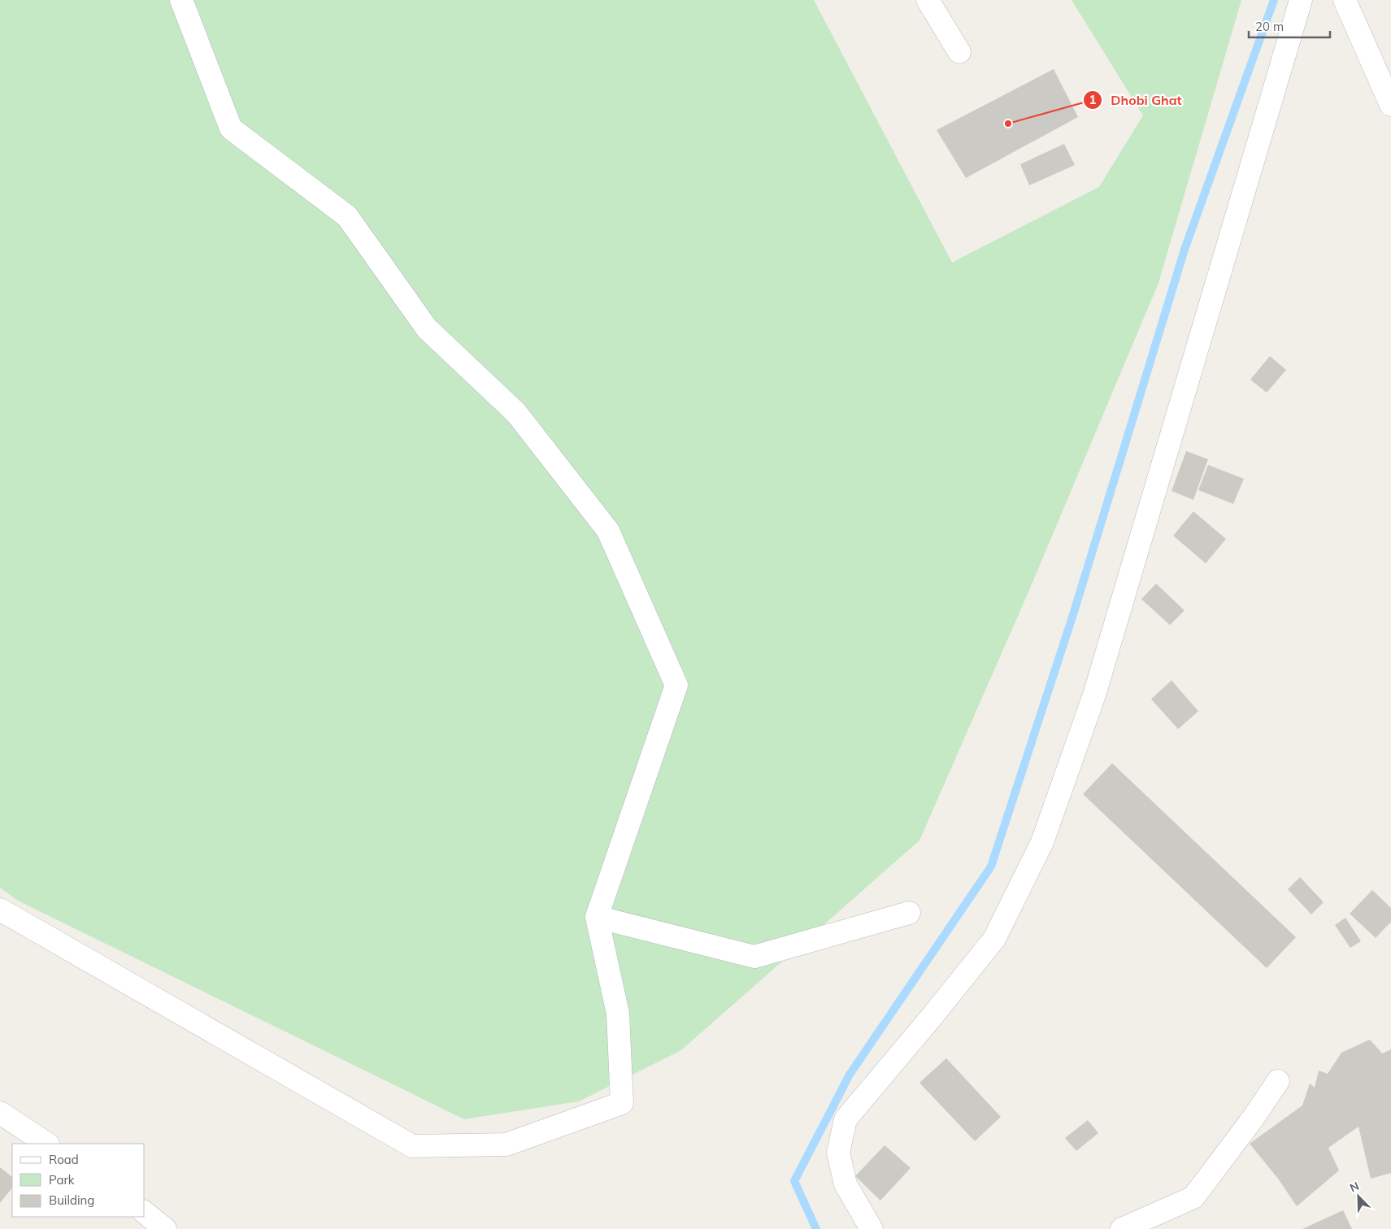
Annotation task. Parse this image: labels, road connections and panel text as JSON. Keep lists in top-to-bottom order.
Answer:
{
  "places": ["Dhobi Ghat"],
  "legend": ["Road", "Park", "Building"],
  "scale_bar": "20 m",
  "north": "top left"
}
